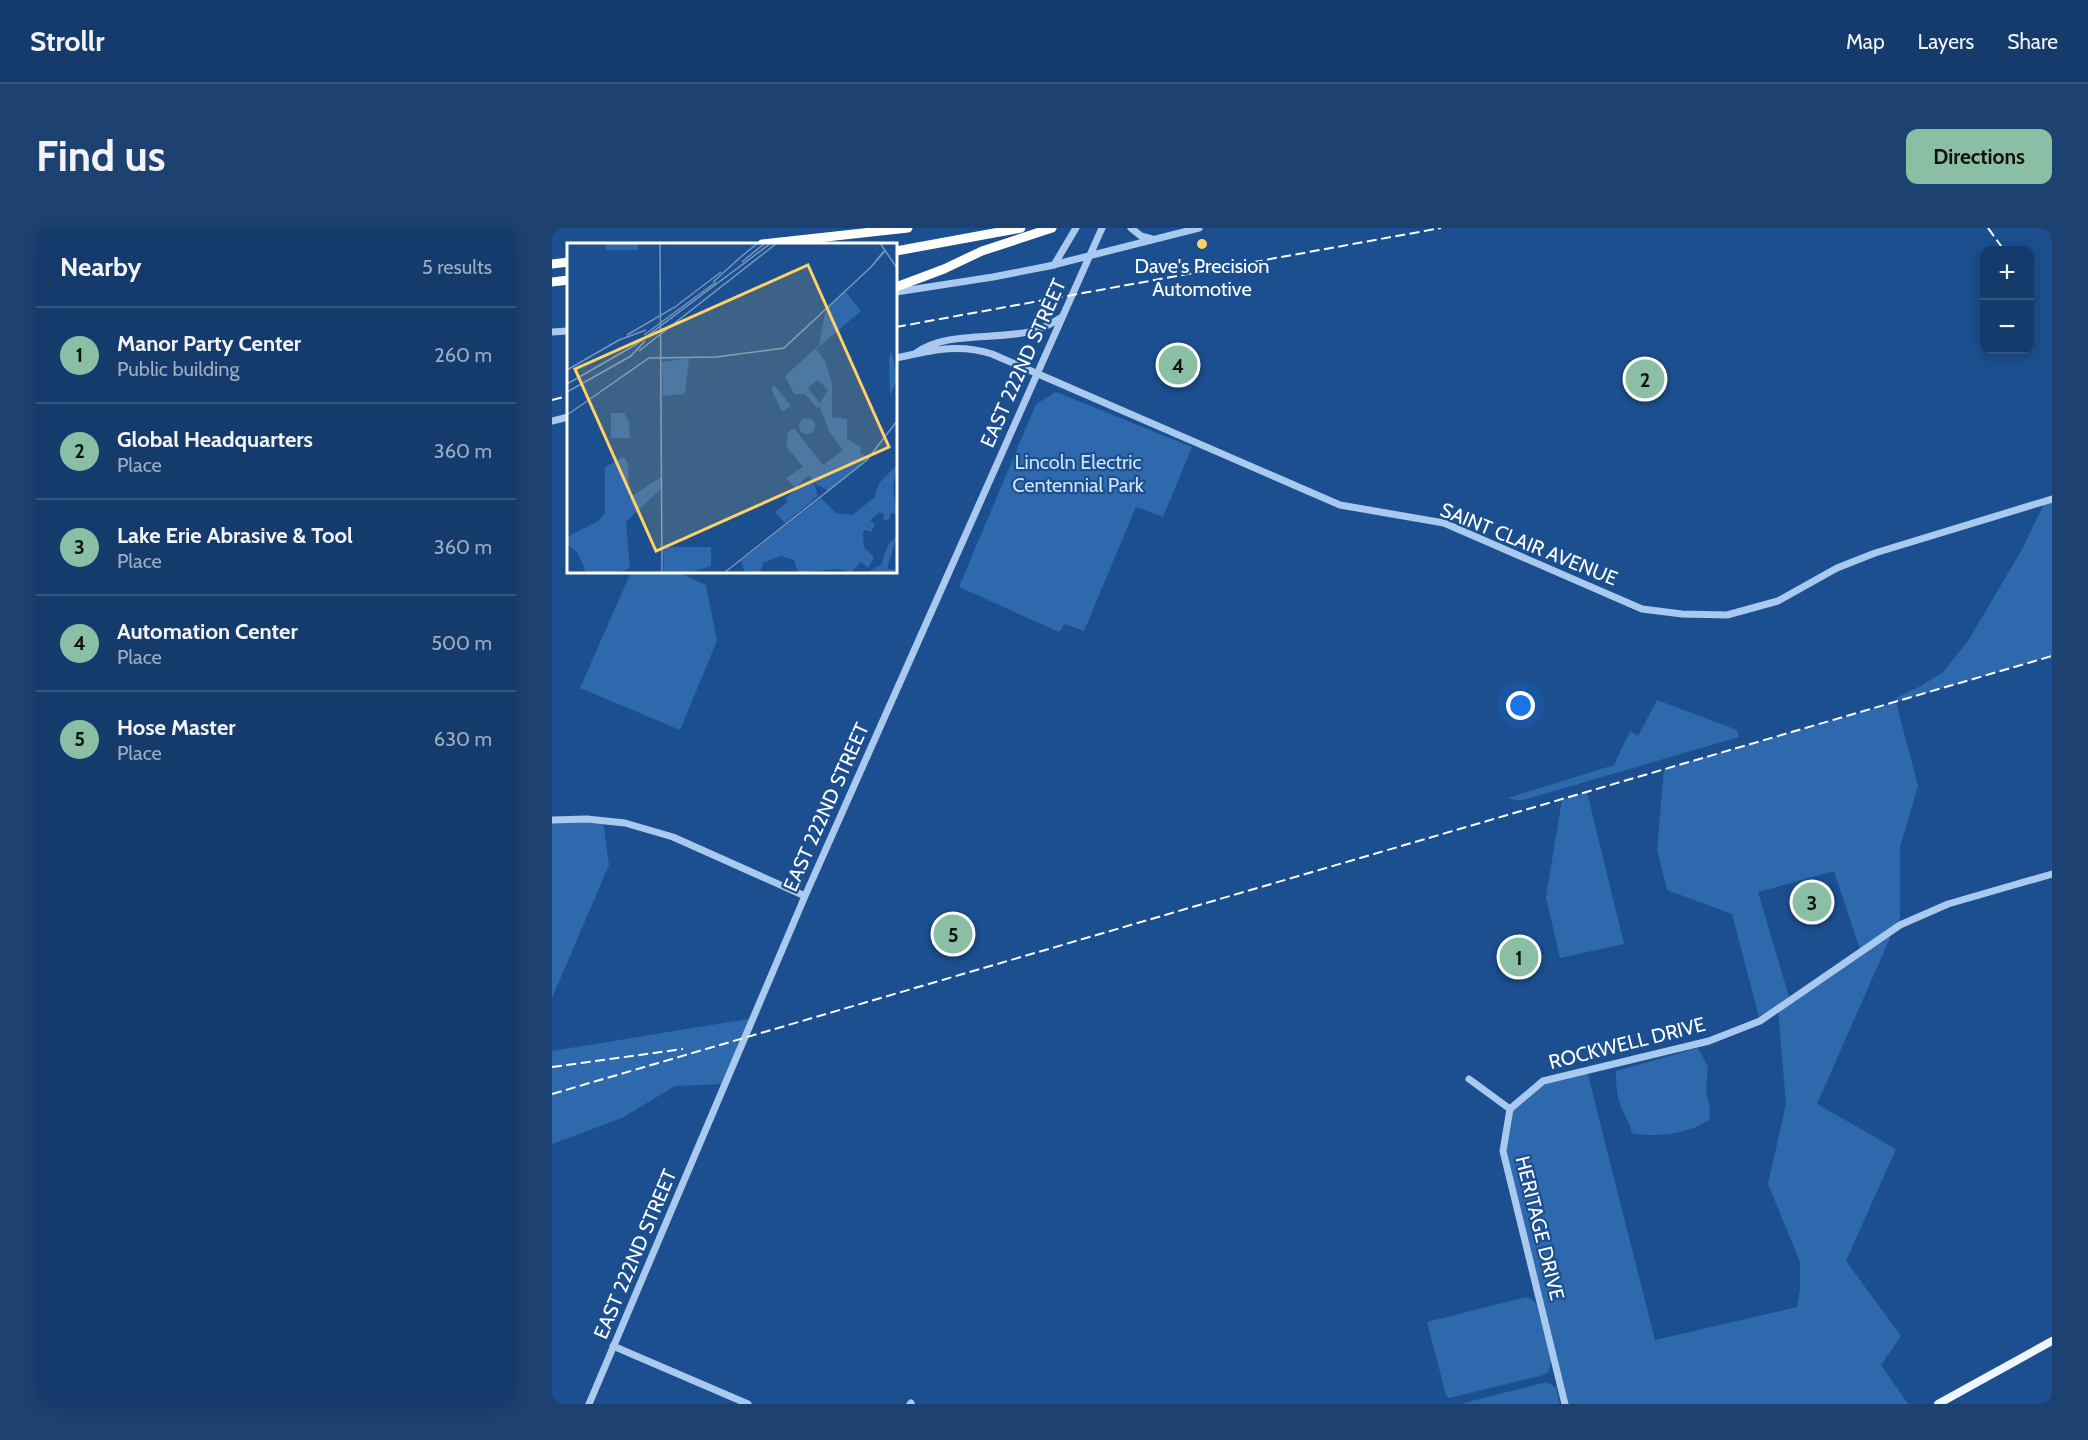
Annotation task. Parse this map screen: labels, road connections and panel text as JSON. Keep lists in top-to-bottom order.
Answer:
{
  "streets": {
    "street": [
      "EAST 222ND STREET",
      "SAINT CLAIR AVENUE",
      "ROCKWELL DRIVE",
      "HERITAGE DRIVE"
    ]
  },
  "crossings": [
    ["EAST 222ND STREET", "SAINT CLAIR AVENUE"],
    ["ROCKWELL DRIVE", "HERITAGE DRIVE"]
  ],
  "parks": ["Lincoln Electric Centennial Park"],
  "places": ["Dave's Precision Automotive"],
  "page": {
    "header": "Strollr",
    "nav": ["Map", "Layers", "Share"],
    "buttons": "Directions",
    "title": "Find us",
    "heading": ["Nearby", "5 results"],
    "map_buttons": ["+", "−"],
    "list": [
      {
        "mark": "1",
        "name": "Manor Party Center",
        "note": "Public building",
        "value": "260 m"
      },
      {
        "mark": "2",
        "name": "Global Headquarters",
        "note": "Place",
        "value": "360 m"
      },
      {
        "mark": "3",
        "name": "Lake Erie Abrasive & Tool",
        "note": "Place",
        "value": "360 m"
      },
      {
        "mark": "4",
        "name": "Automation Center",
        "note": "Place",
        "value": "500 m"
      },
      {
        "mark": "5",
        "name": "Hose Master",
        "note": "Place",
        "value": "630 m"
      }
    ],
    "pins": [
      "4",
      "2",
      "3",
      "5",
      "1"
    ]
  }
}
